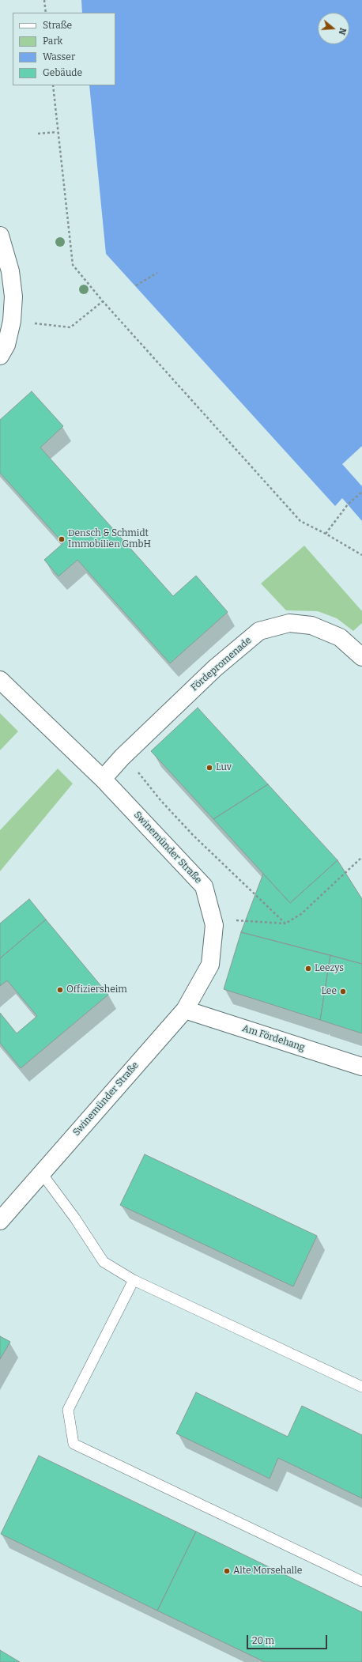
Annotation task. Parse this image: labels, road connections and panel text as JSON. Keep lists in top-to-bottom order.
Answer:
{
  "streets": {
    "street": ["Fördepromenade", "Swinemünder Straße", "Am Fördehang"]
  },
  "crossings": [
    ["Fördepromenade", "Swinemünder Straße"],
    ["Swinemünder Straße", "Am Fördehang"]
  ],
  "places": [
    "Densch & Schmidt Immobilien GmbH",
    "Luv",
    "Leezys",
    "Offiziersheim",
    "Lee",
    "Alte Morsehalle"
  ],
  "legend": [
    "Straße",
    "Park",
    "Wasser",
    "Gebäude"
  ],
  "scale_bar": "20 m",
  "north": "right"
}
